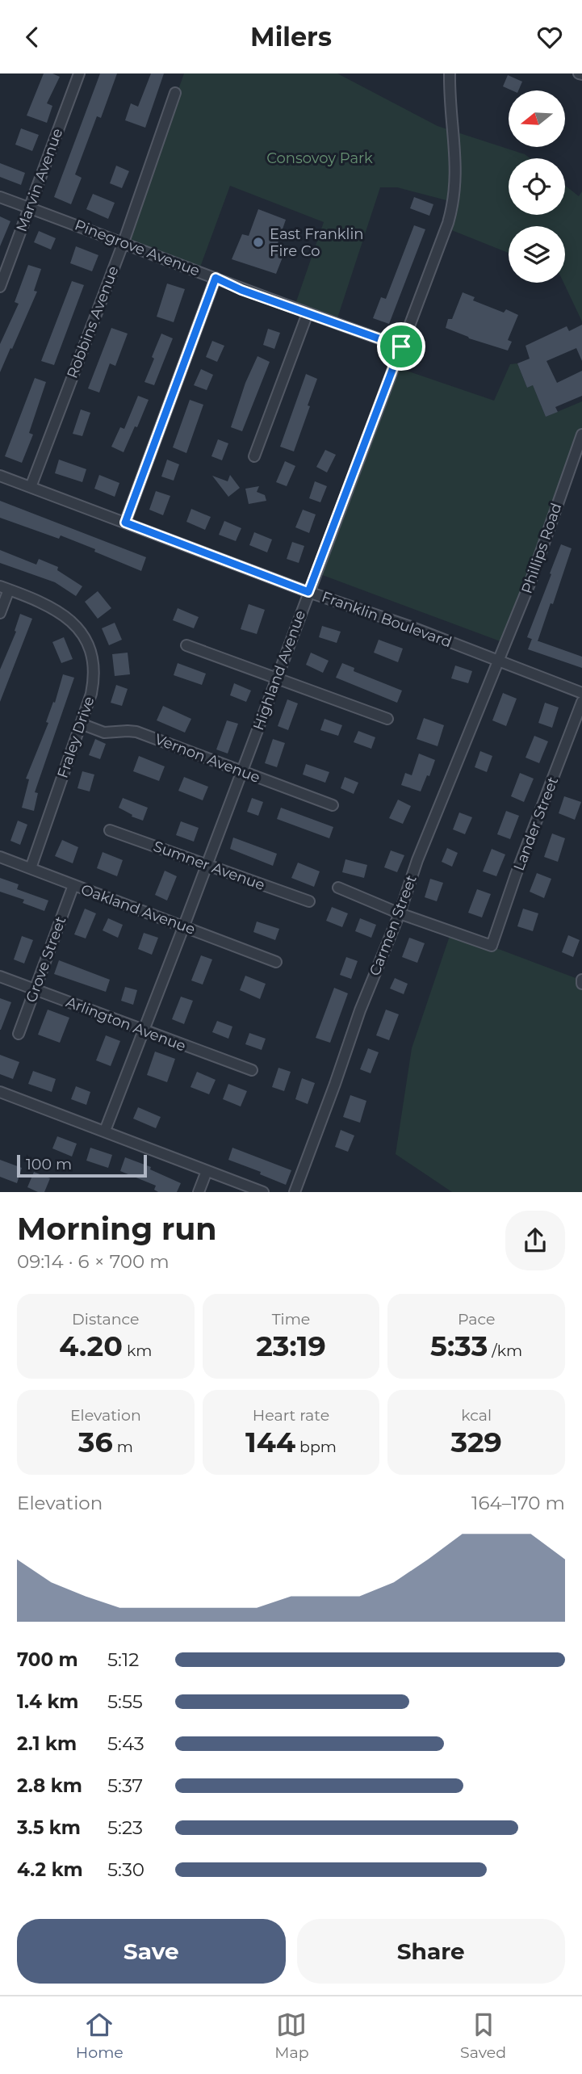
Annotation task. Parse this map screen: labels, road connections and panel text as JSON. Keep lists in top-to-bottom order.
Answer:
{
  "streets": {
    "street": [
      "Marvin Avenue",
      "Pinegrove Avenue",
      "Robbins Avenue",
      "Phillips Road",
      "Franklin Boulevard",
      "Highland Avenue",
      "Fraley Drive",
      "Vernon Avenue",
      "Lander Street",
      "Sumner Avenue",
      "Oakland Avenue",
      "Carmen Street",
      "Grove Street",
      "Arlington Avenue"
    ]
  },
  "crossings": [
    ["Marvin Avenue", "Pinegrove Avenue"],
    ["Pinegrove Avenue", "Robbins Avenue"],
    ["Pinegrove Avenue", "Highland Avenue"],
    ["Robbins Avenue", "Franklin Boulevard"],
    ["Phillips Road", "Franklin Boulevard"],
    ["Phillips Road", "Carmen Street"],
    ["Franklin Boulevard", "Highland Avenue"],
    ["Franklin Boulevard", "Carmen Street"],
    ["Highland Avenue", "Vernon Avenue"],
    ["Highland Avenue", "Sumner Avenue"],
    ["Highland Avenue", "Oakland Avenue"],
    ["Highland Avenue", "Arlington Avenue"],
    ["Fraley Drive", "Vernon Avenue"],
    ["Fraley Drive", "Oakland Avenue"],
    ["Lander Street", "Carmen Street"],
    ["Oakland Avenue", "Grove Street"],
    ["Grove Street", "Arlington Avenue"]
  ],
  "parks": ["Consovoy Park"],
  "places": ["East Franklin Fire Co"],
  "scale_bar": "100 m",
  "north": "left",
  "page": {
    "header": "Milers",
    "scale": "100 m",
    "heading": ["Morning run", "09:14 · 6 × 700 m"],
    "stats": [
      ["Distance", "4.20 km"],
      ["Time", "23:19"],
      ["Pace", "5:33 /km"],
      ["Elevation", "36 m"],
      ["Heart rate", "144 bpm"],
      ["kcal", "329"]
    ],
    "chart": ["Elevation", "164–170 m"],
    "list": [
      {
        "name": "700 m",
        "note": "5:12"
      },
      {
        "name": "1.4 km",
        "note": "5:55"
      },
      {
        "name": "2.1 km",
        "note": "5:43"
      },
      {
        "name": "2.8 km",
        "note": "5:37"
      },
      {
        "name": "3.5 km",
        "note": "5:23"
      },
      {
        "name": "4.2 km",
        "note": "5:30"
      }
    ],
    "buttons": ["Save", "Share"],
    "tabs": ["Home", "Map", "Saved"]
  }
}
